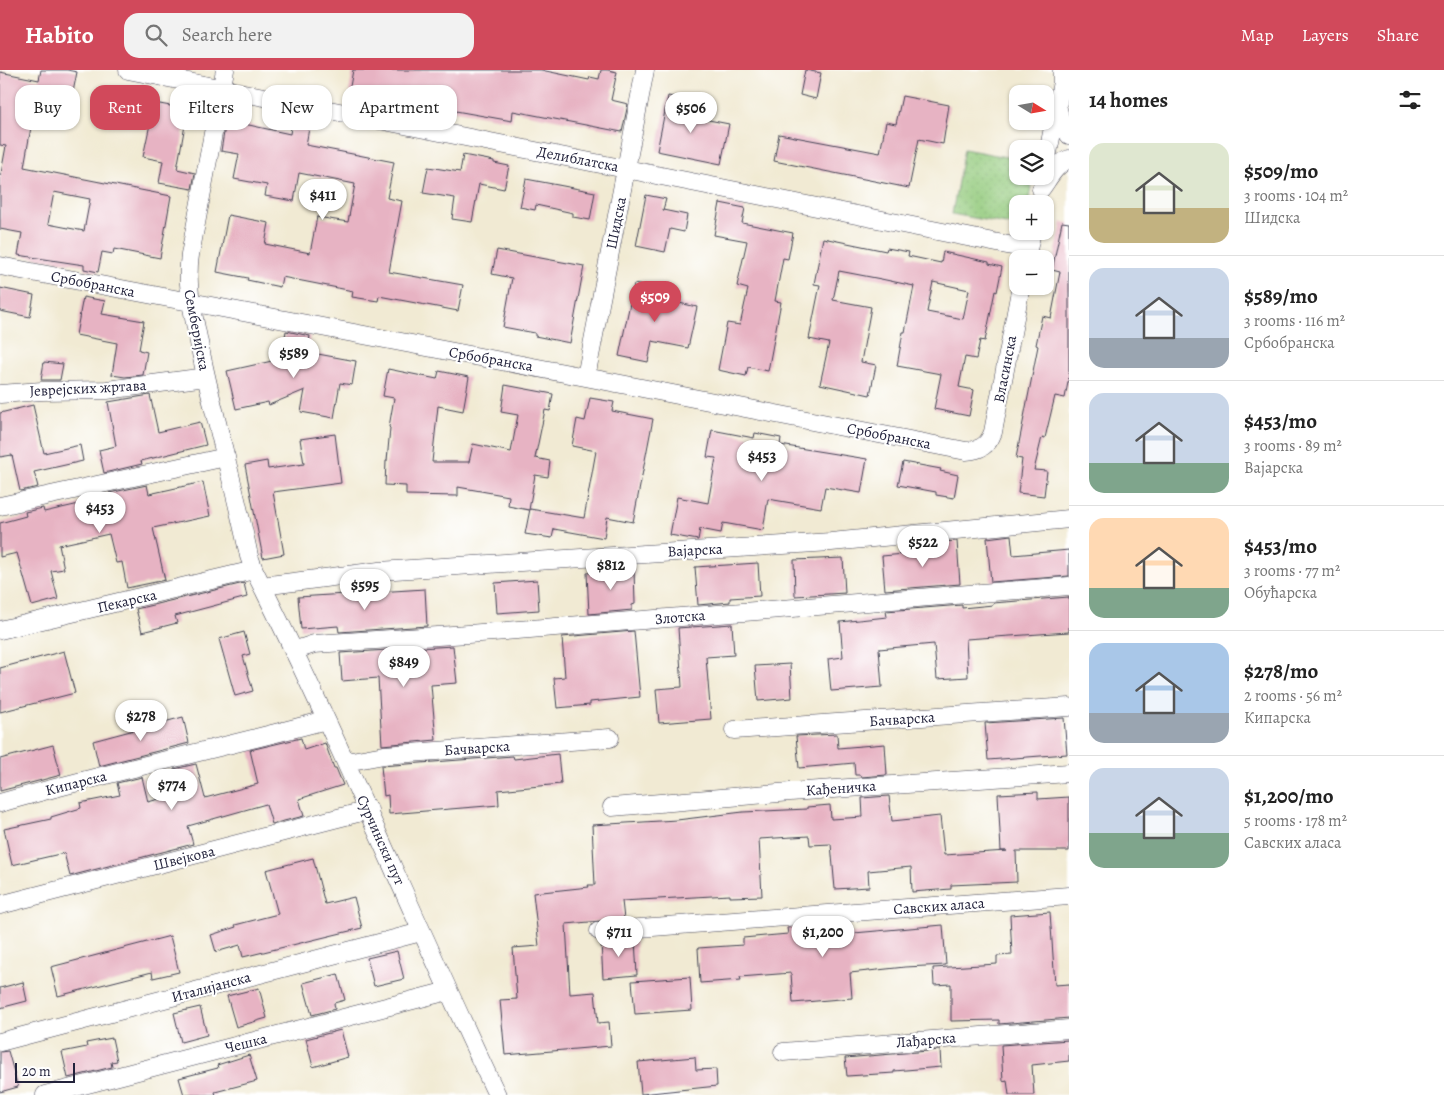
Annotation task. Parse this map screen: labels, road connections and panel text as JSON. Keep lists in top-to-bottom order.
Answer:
{
  "streets": {
    "street": [
      "Делиблатска",
      "Шидска",
      "Србобранска",
      "Семберијска",
      "Власинска",
      "Јеврејских жртава",
      "Вајарска",
      "Пекарска",
      "Злотска",
      "Бачварска",
      "Кипарска",
      "Кађеничка",
      "Сурчински пут",
      "Швејкова",
      "Савских аласа",
      "Италијанска",
      "Лађарска",
      "Чешка"
    ]
  },
  "crossings": [
    ["Делиблатска", "Шидска"],
    ["Шидска", "Србобранска"],
    ["Србобранска", "Семберијска"],
    ["Србобранска", "Власинска"],
    ["Семберијска", "Јеврејских жртава"],
    ["Семберијска", "Вајарска"],
    ["Семберијска", "Пекарска"],
    ["Семберијска", "Сурчински пут"],
    ["Вајарска", "Сурчински пут"],
    ["Злотска", "Сурчински пут"],
    ["Бачварска", "Сурчински пут"],
    ["Кипарска", "Сурчински пут"],
    ["Сурчински пут", "Швејкова"],
    ["Сурчински пут", "Италијанска"],
    ["Сурчински пут", "Чешка"]
  ],
  "scale_bar": "20 m",
  "north": "right",
  "page": {
    "header": "Habito",
    "search": "Search here",
    "nav": ["Map", "Layers", "Share"],
    "heading": "14 homes",
    "map_buttons": ["+", "−"],
    "chip": [
      "Buy",
      "Rent",
      "Filters",
      "New",
      "Apartment"
    ],
    "price": [
      "$506",
      "$411",
      "$509",
      "$589",
      "$453",
      "$453",
      "$522",
      "$812",
      "$595",
      "$849",
      "$278",
      "$774",
      "$711",
      "$1,200"
    ],
    "list": [
      {
        "name": "$509/mo",
        "note": "3 rooms · 104 m² · Шидска"
      },
      {
        "name": "$589/mo",
        "note": "3 rooms · 116 m² · Србобранска"
      },
      {
        "name": "$453/mo",
        "note": "3 rooms · 89 m² · Вајарска"
      },
      {
        "name": "$453/mo",
        "note": "3 rooms · 77 m² · Обућарска"
      },
      {
        "name": "$278/mo",
        "note": "2 rooms · 56 m² · Кипарска"
      },
      {
        "name": "$1,200/mo",
        "note": "5 rooms · 178 m² · Савских аласа"
      }
    ],
    "scale": "20 m"
  }
}
